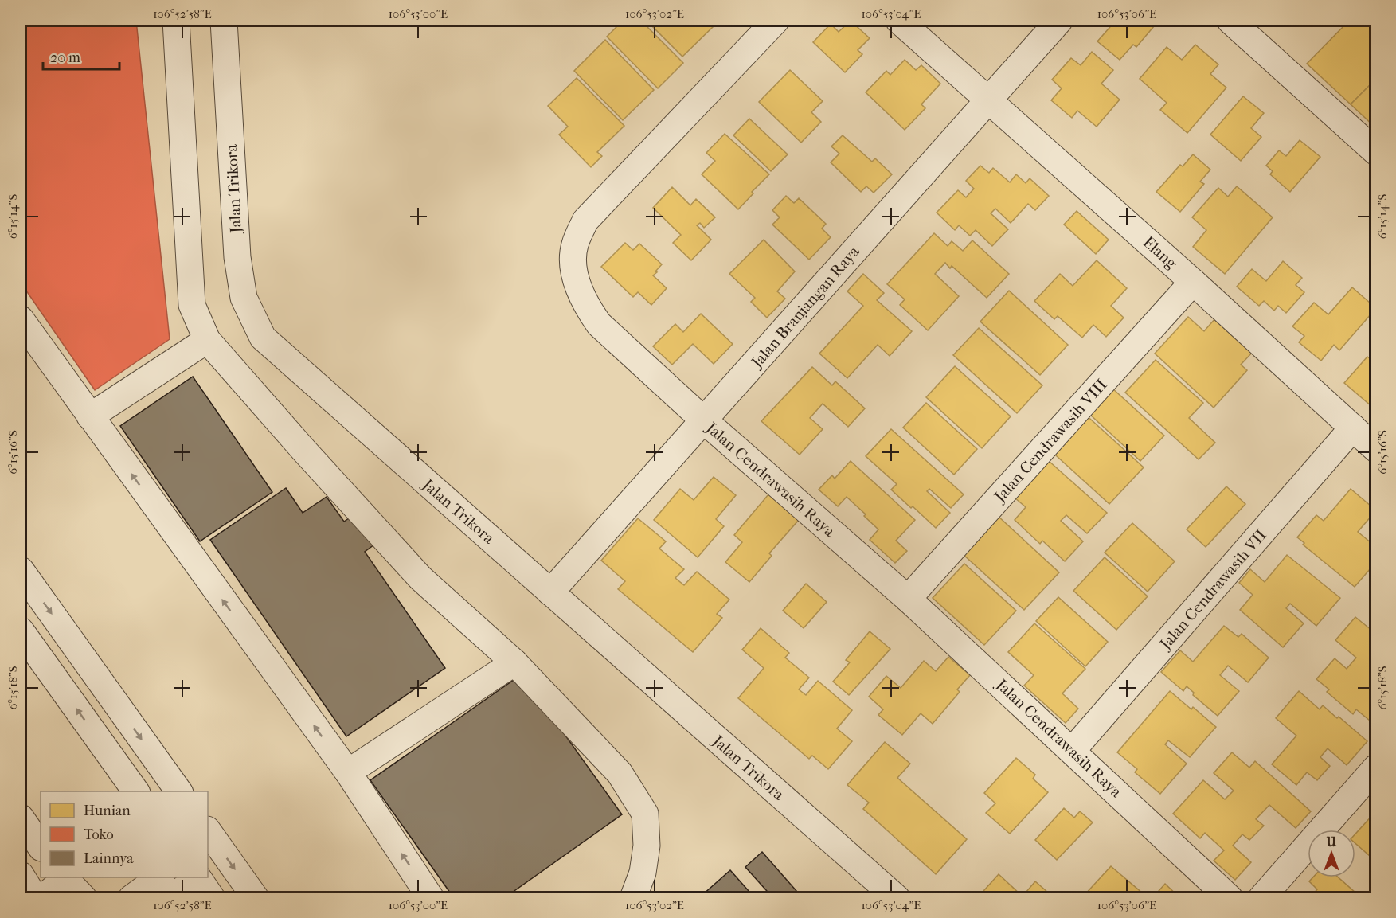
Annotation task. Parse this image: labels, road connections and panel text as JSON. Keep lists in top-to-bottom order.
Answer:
{
  "streets": {
    "street": [
      "Jalan Trikora",
      "Elang",
      "Jalan Branjangan Raya",
      "Jalan Cendrawasih VIII",
      "Jalan Cendrawasih Raya",
      "Jalan Cendrawasih VII"
    ]
  },
  "crossings": [
    ["Jalan Trikora", "Jalan Branjangan Raya"],
    ["Elang", "Jalan Branjangan Raya"],
    ["Elang", "Jalan Cendrawasih VIII"],
    ["Elang", "Jalan Cendrawasih VII"],
    ["Jalan Branjangan Raya", "Jalan Cendrawasih Raya"],
    ["Jalan Cendrawasih VIII", "Jalan Cendrawasih Raya"],
    ["Jalan Cendrawasih Raya", "Jalan Cendrawasih VII"]
  ],
  "legend": ["Hunian", "Toko", "Lainnya"],
  "scale_bar": "20 m",
  "north": "top",
  "coordinates": [
    "106°52'58\"E",
    "106°53'00\"E",
    "106°53'02\"E",
    "106°53'04\"E",
    "106°53'06\"E",
    "6°15'14\"S",
    "6°15'16\"S",
    "6°15'18\"S"
  ]
}
